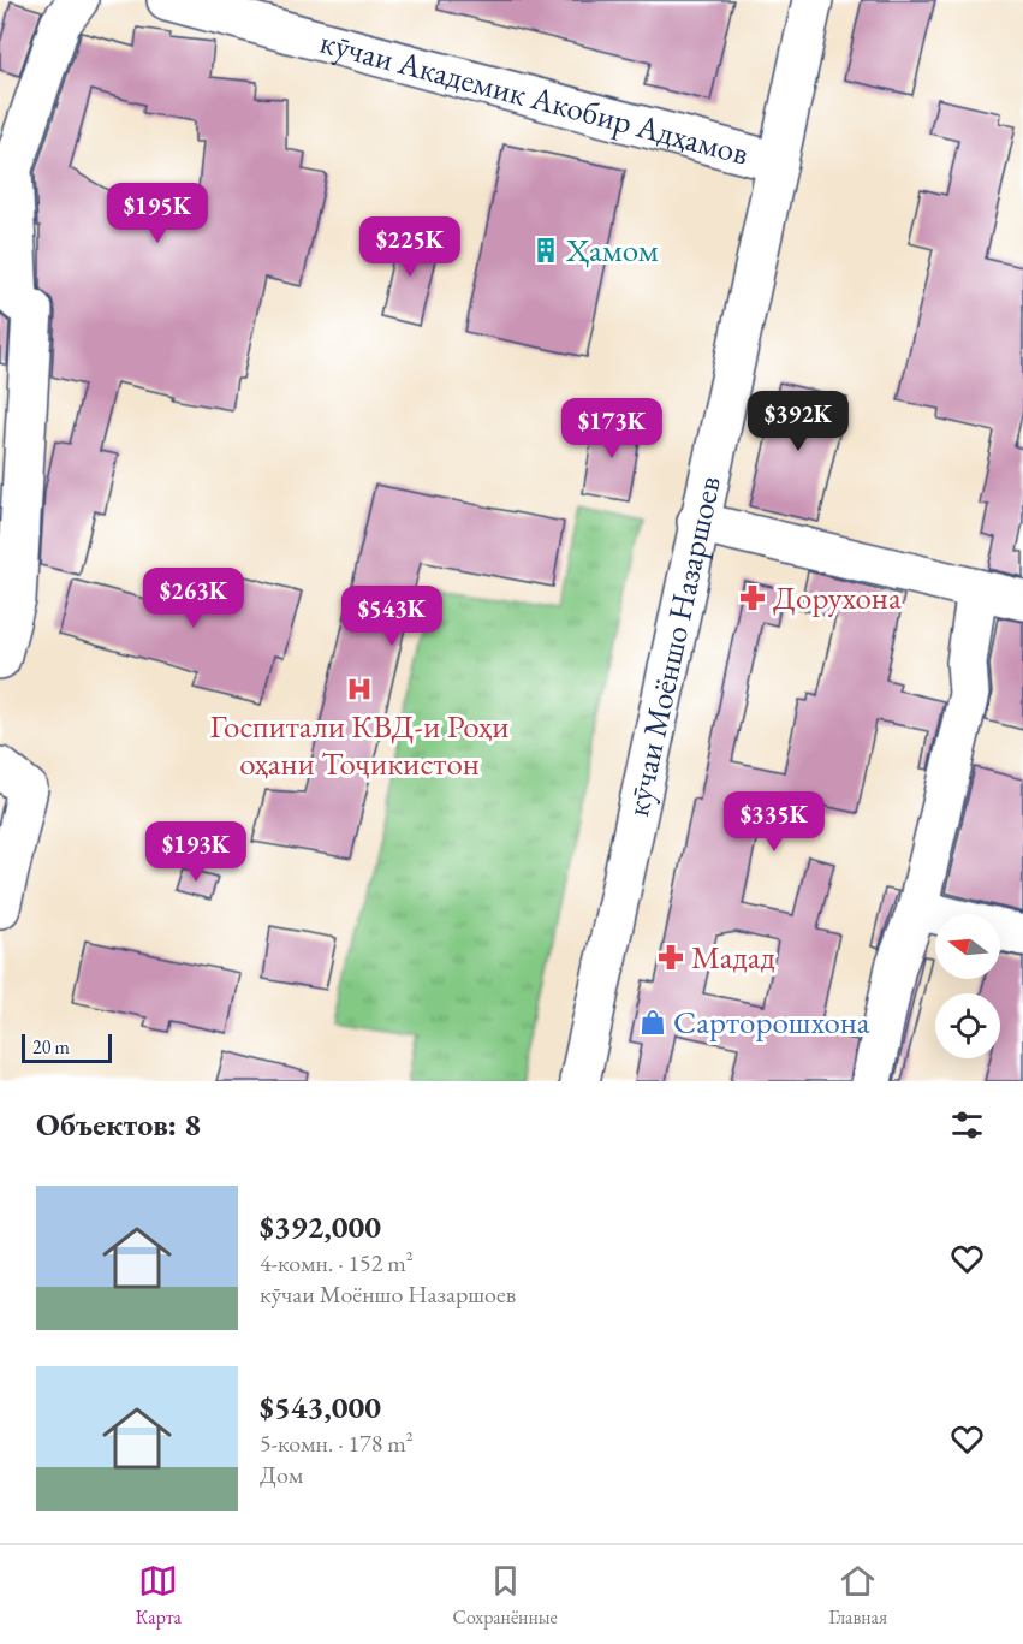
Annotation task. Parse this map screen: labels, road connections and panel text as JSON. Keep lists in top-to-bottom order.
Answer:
{
  "streets": {
    "street": ["кӯчаи Академик Акобир Адҳамов", "кӯчаи Моёншо Назаршоев"]
  },
  "crossings": [
    ["кӯчаи Академик Акобир Адҳамов", "кӯчаи Моёншо Назаршоев"]
  ],
  "places": {
    "building": ["Ҳамом"],
    "pharmacy": ["Дорухона", "Мадад"],
    "hospital": ["Госпитали КВД-и Роҳи оҳани Тоҷикистон"],
    "shop": ["Сарторошхона"]
  },
  "scale_bar": "20 m",
  "north": "left",
  "page": {
    "price": [
      "$195K",
      "$225K",
      "$392K",
      "$173K",
      "$263K",
      "$543K",
      "$335K",
      "$193K"
    ],
    "scale": "20 m",
    "heading": "Объектов: 8",
    "list": [
      {
        "name": "$392,000",
        "note": "4-комн. · 152 m² · кӯчаи Моёншо Назаршоев"
      },
      {
        "name": "$543,000",
        "note": "5-комн. · 178 m² · Дом"
      }
    ],
    "tabs": ["Карта", "Сохранённые", "Главная"]
  }
}
